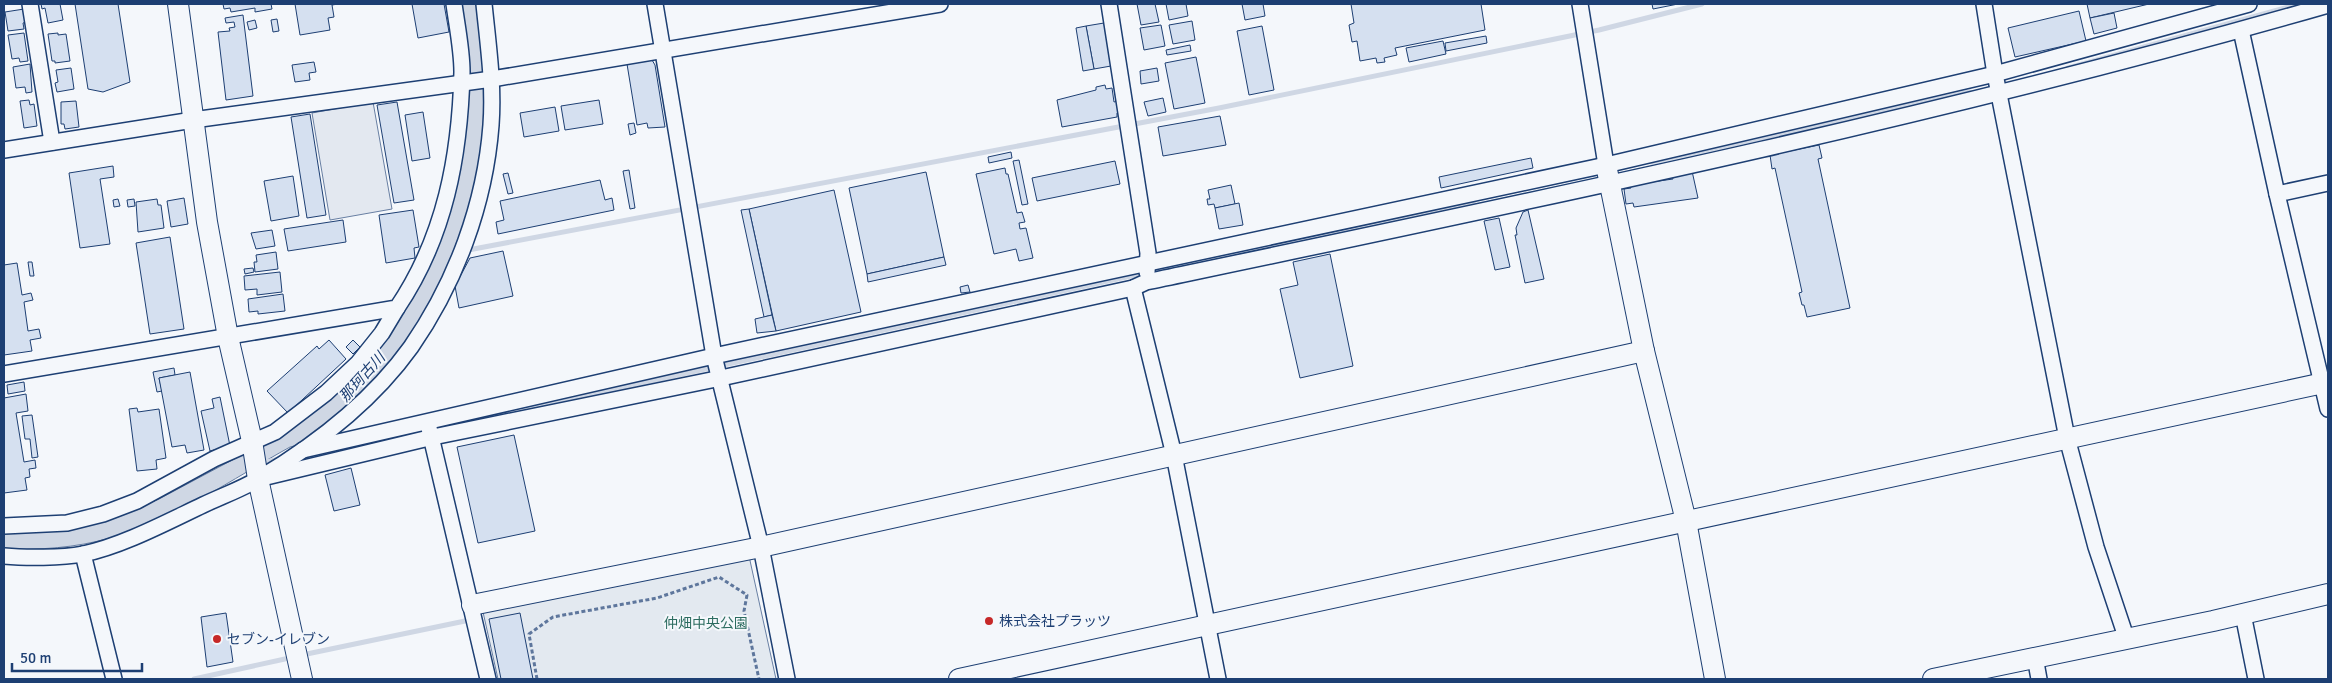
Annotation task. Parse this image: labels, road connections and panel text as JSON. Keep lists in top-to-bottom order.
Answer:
{
  "water": ["那珂古川"],
  "parks": ["仲畑中央公園"],
  "places": ["株式会社プラッツ", "セブン-イレブン"],
  "scale_bar": "50 m"
}
